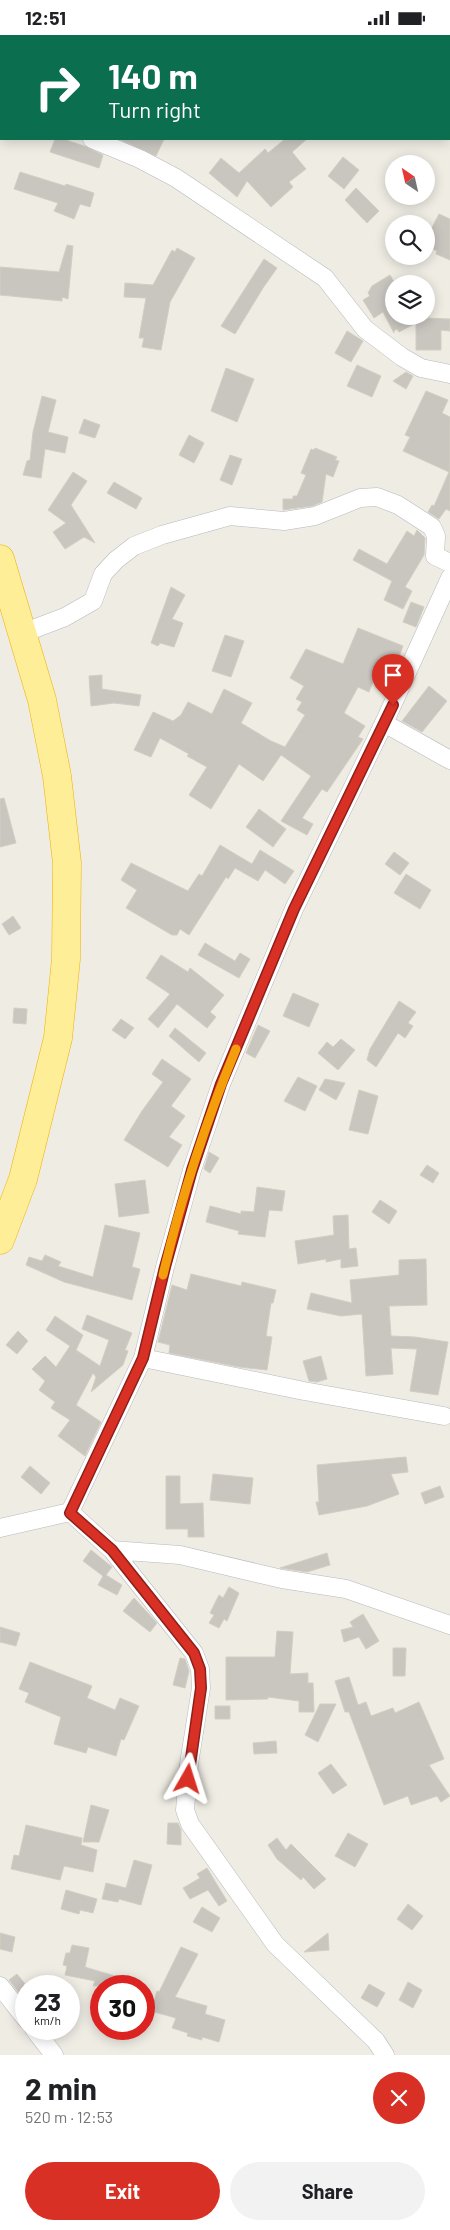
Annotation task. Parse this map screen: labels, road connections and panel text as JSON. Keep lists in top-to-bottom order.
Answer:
{
  "north": "top left",
  "page": {
    "status": "12:51",
    "turn": ["140 m", "Turn right"],
    "speed": "23 km/h",
    "limit": "30",
    "heading": ["2 min", "520 m · 12:53"],
    "buttons": ["Exit", "Share"]
  }
}
